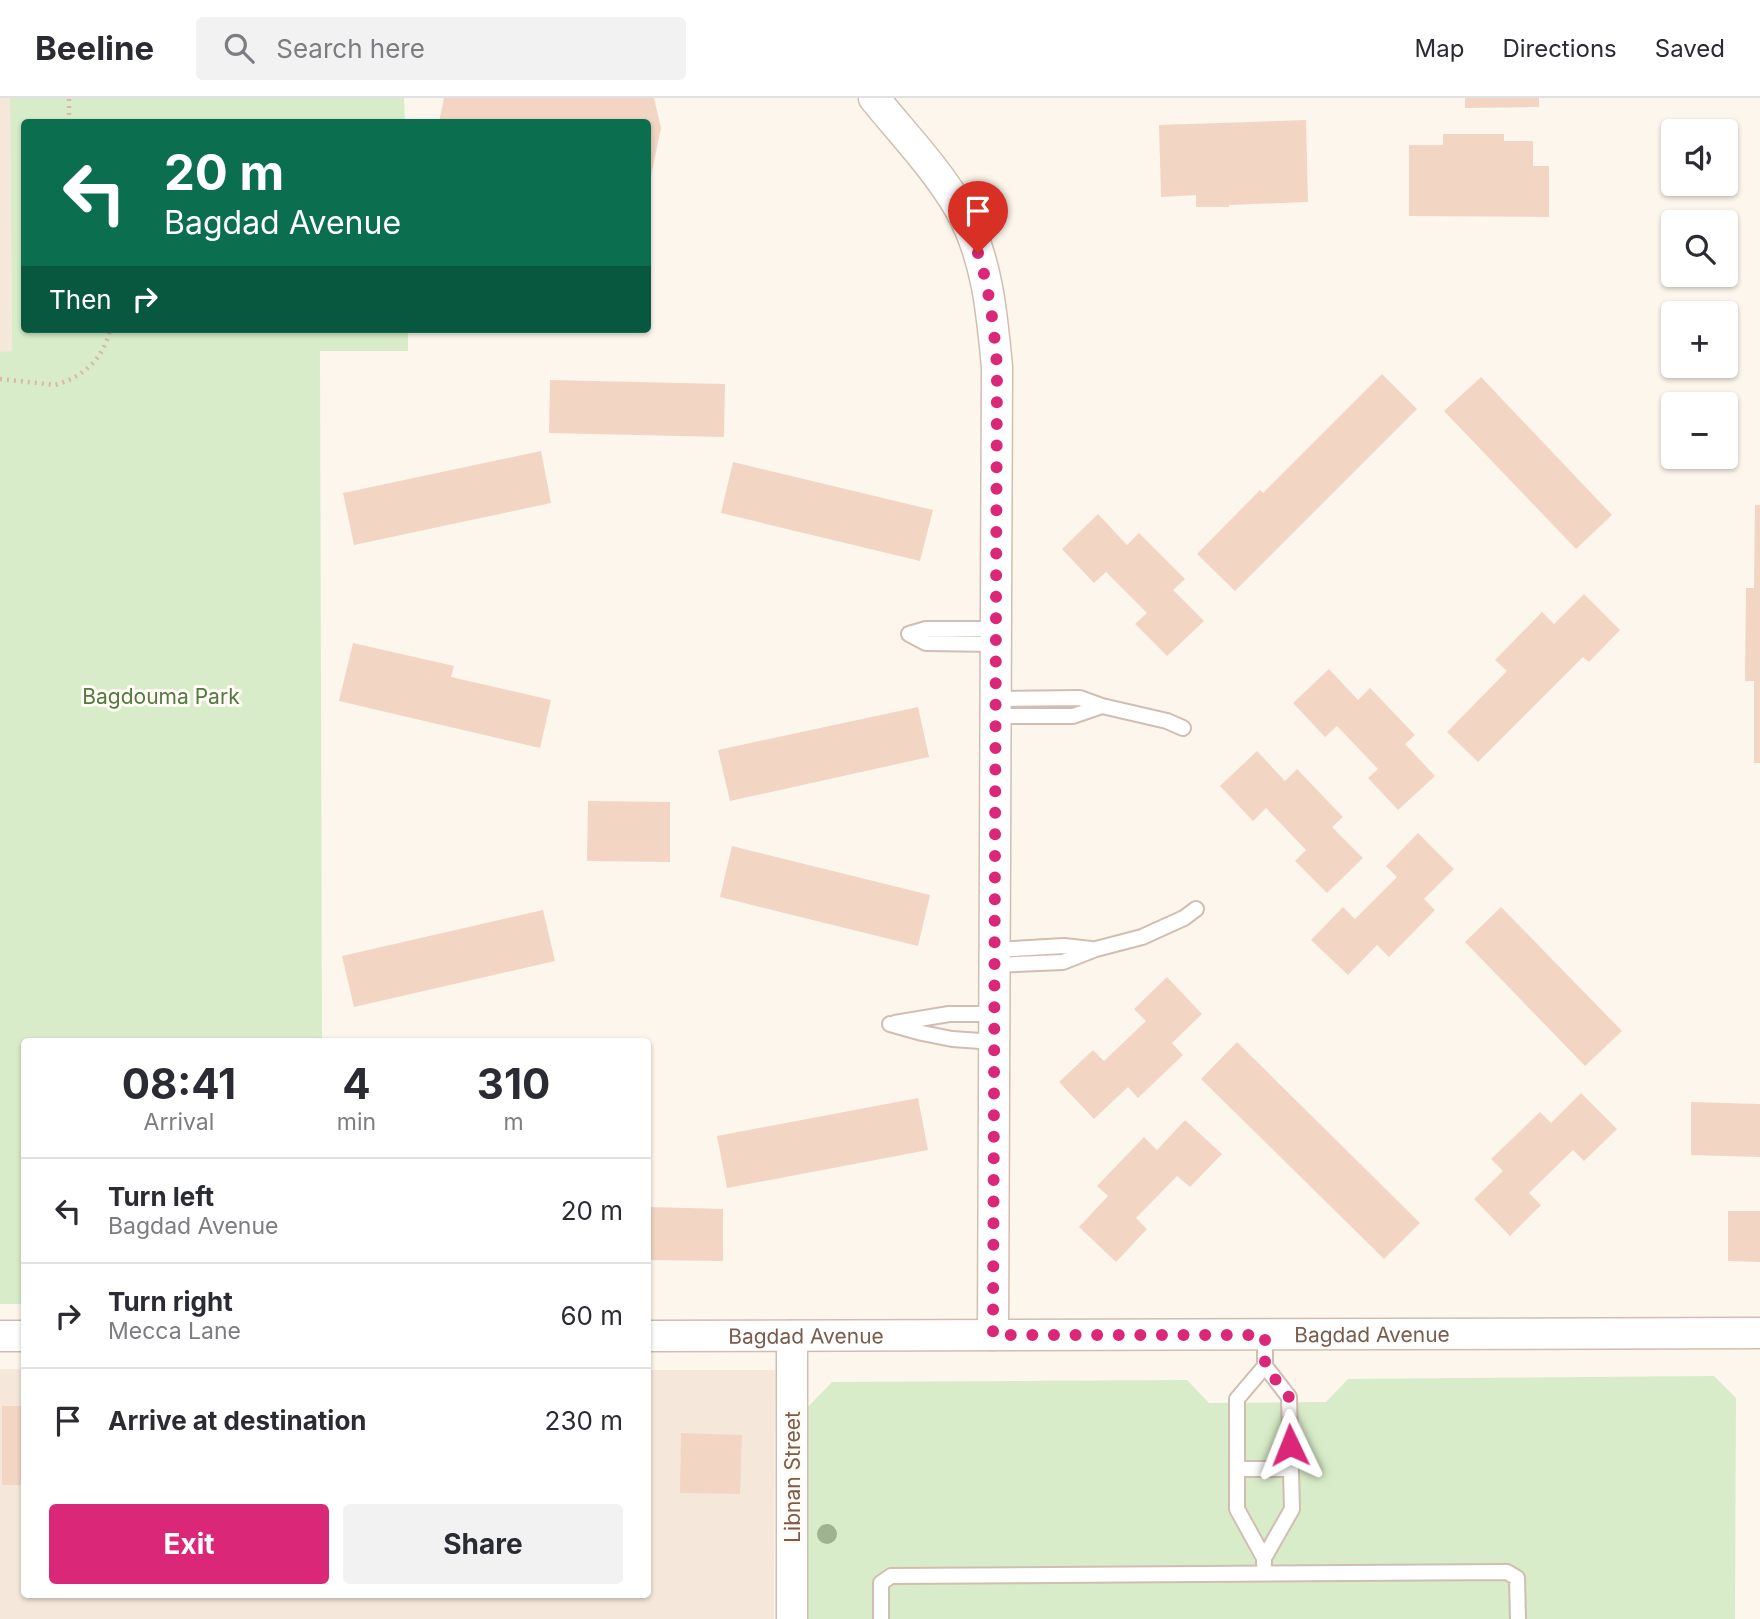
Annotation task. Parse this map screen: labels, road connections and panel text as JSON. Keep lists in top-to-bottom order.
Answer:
{
  "streets": {
    "street": ["Bagdad Avenue", "Libnan Street"]
  },
  "crossings": [
    ["Bagdad Avenue", "Libnan Street"]
  ],
  "parks": ["Bagdouma Park"],
  "page": {
    "header": "Beeline",
    "search": "Search here",
    "nav": ["Map", "Directions", "Saved"],
    "map_buttons": ["+", "−"],
    "turn": ["20 m", "Bagdad Avenue"],
    "then": "Then",
    "eta": [
      "08:41",
      "Arrival",
      "4",
      "min",
      "310",
      "m"
    ],
    "list": [
      {
        "name": "Turn left",
        "note": "Bagdad Avenue",
        "value": "20 m"
      },
      {
        "name": "Turn right",
        "note": "Mecca Lane",
        "value": "60 m"
      },
      {
        "name": "Arrive at destination",
        "value": "230 m"
      }
    ],
    "buttons": ["Exit", "Share"]
  }
}
